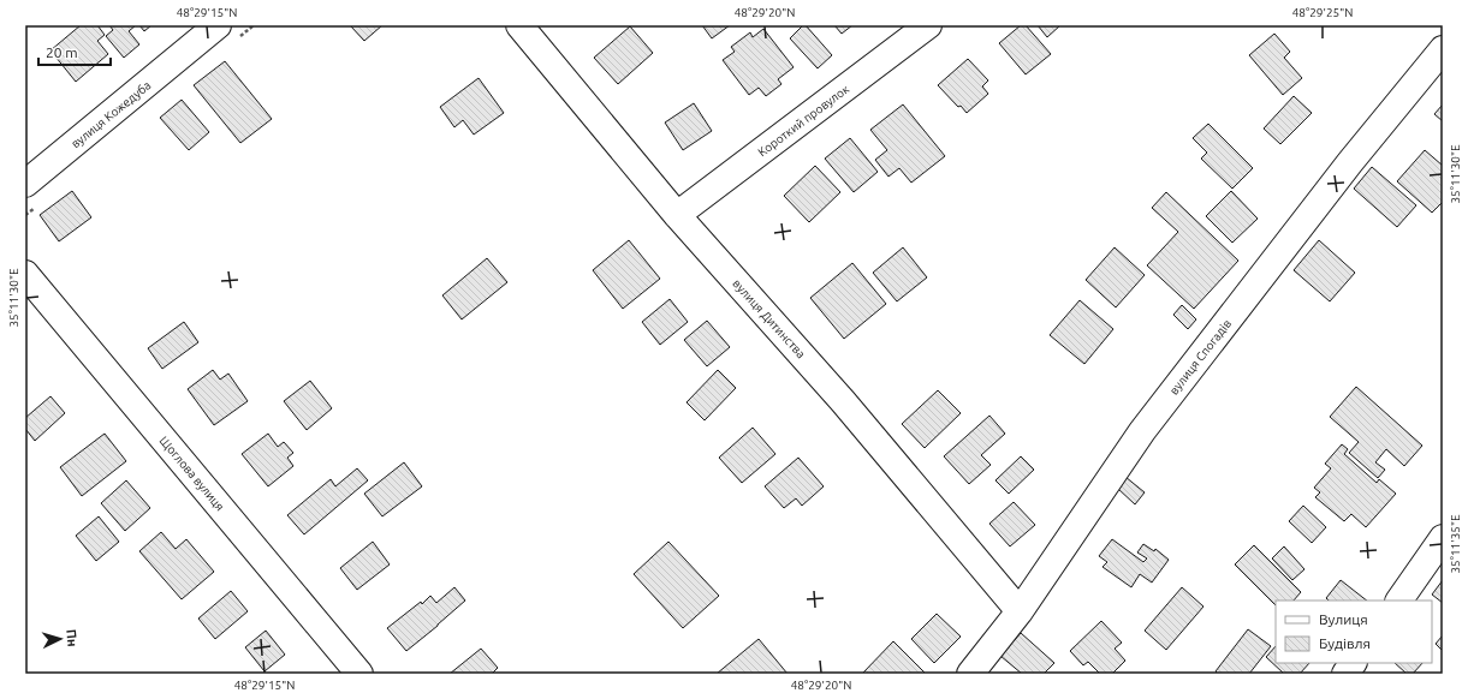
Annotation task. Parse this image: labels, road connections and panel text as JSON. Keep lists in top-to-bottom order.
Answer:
{
  "streets": {
    "street": [
      "вулиця Кожедуба",
      "Короткий провулок",
      "вулиця Дитинства",
      "вулиця Спогадів",
      "Щоглова вулиця"
    ]
  },
  "crossings": [
    ["Короткий провулок", "вулиця Дитинства"],
    ["вулиця Дитинства", "вулиця Спогадів"]
  ],
  "legend": ["Вулиця", "Будівля"],
  "scale_bar": "20 m",
  "north": "right",
  "coordinates": [
    "48°29'15\"N",
    "48°29'20\"N",
    "48°29'25\"N",
    "35°11'30\"E",
    "35°11'35\"E"
  ]
}
